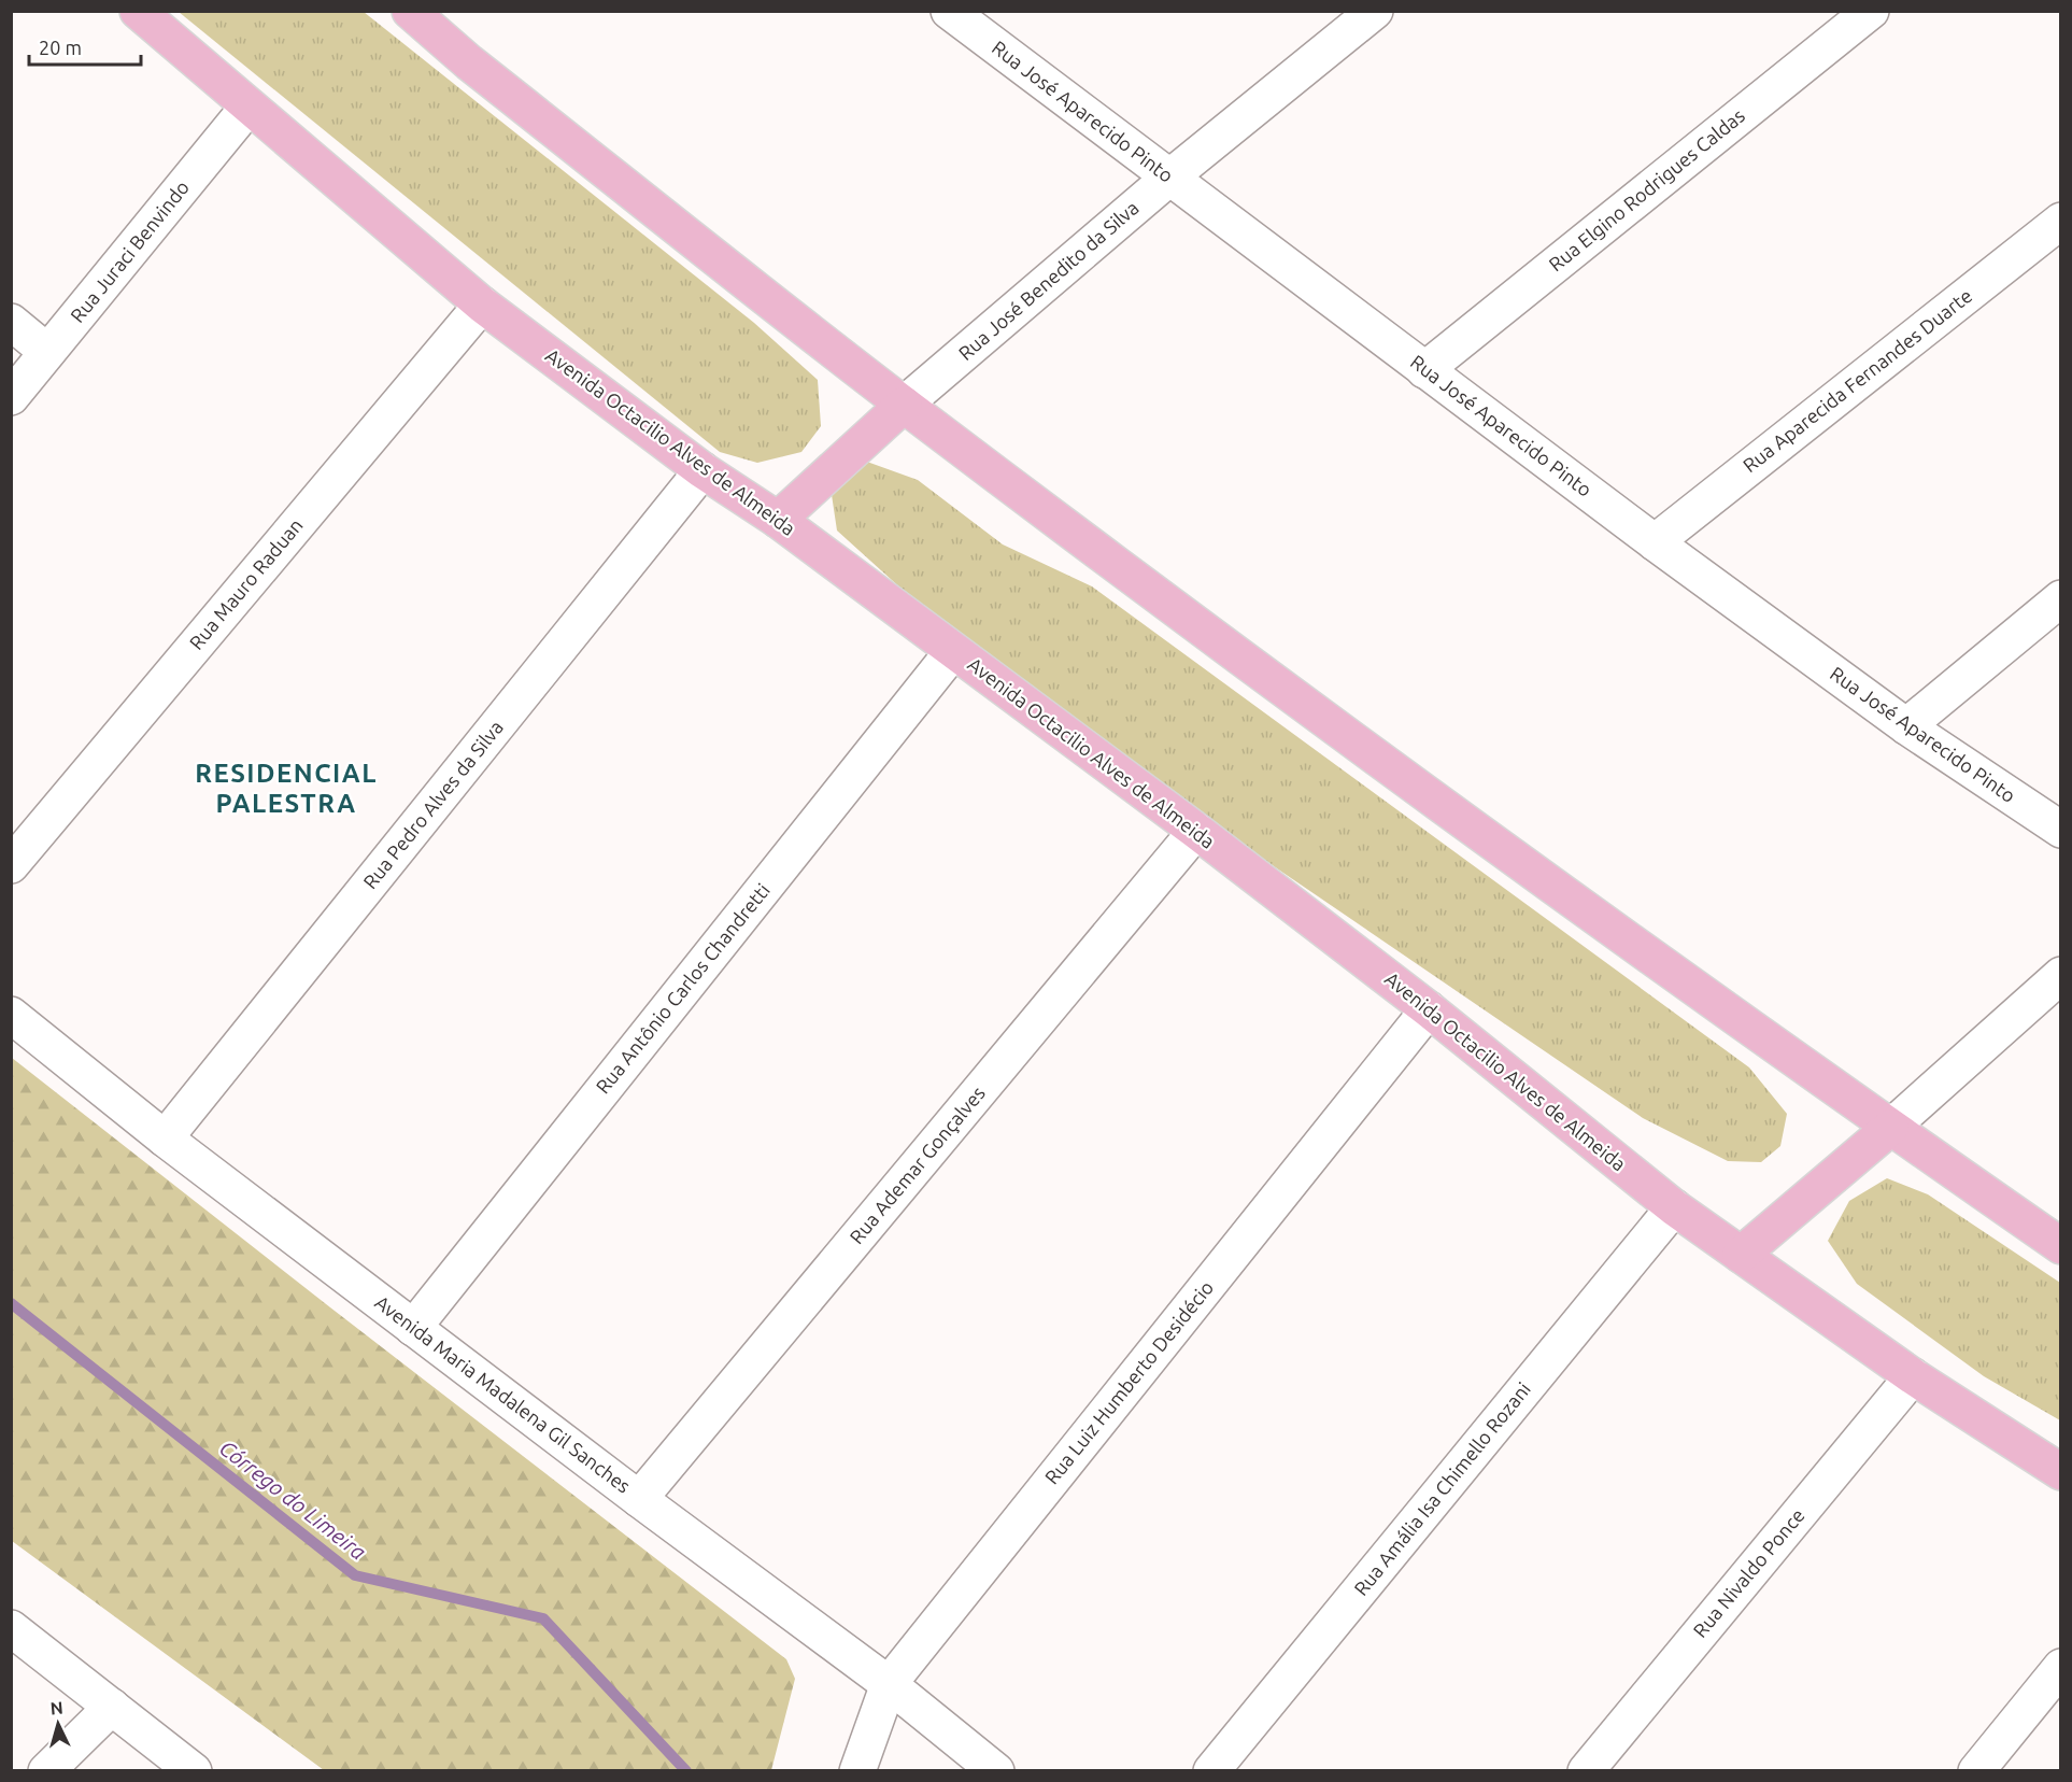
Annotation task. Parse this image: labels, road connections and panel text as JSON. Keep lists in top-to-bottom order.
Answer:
{
  "streets": {
    "main road": ["Avenida Octacilio Alves de Almeida"],
    "street": [
      "Rua José Aparecido Pinto",
      "Rua Elgino Rodrigues Caldas",
      "Rua Juraci Benvindo",
      "Rua José Benedito da Silva",
      "Rua Aparecida Fernandes Duarte",
      "Rua Mauro Raduan",
      "Rua Pedro Alves da Silva",
      "Rua Antônio Carlos Chandretti",
      "Rua Ademar Gonçalves",
      "Rua Luiz Humberto Desidécio",
      "Avenida Maria Madalena Gil Sanches",
      "Rua Amália Isa Chimello Rozani",
      "Rua Nivaldo Ponce"
    ]
  },
  "crossings": [
    ["Rua José Aparecido Pinto", "Rua Elgino Rodrigues Caldas"],
    ["Rua José Aparecido Pinto", "Rua José Benedito da Silva"],
    ["Rua José Aparecido Pinto", "Rua Aparecida Fernandes Duarte"],
    ["Rua Juraci Benvindo", "Avenida Octacilio Alves de Almeida"],
    ["Avenida Octacilio Alves de Almeida", "Rua Mauro Raduan"],
    ["Avenida Octacilio Alves de Almeida", "Rua Pedro Alves da Silva"],
    ["Avenida Octacilio Alves de Almeida", "Rua Antônio Carlos Chandretti"],
    ["Avenida Octacilio Alves de Almeida", "Rua Ademar Gonçalves"],
    ["Avenida Octacilio Alves de Almeida", "Rua Luiz Humberto Desidécio"],
    ["Avenida Octacilio Alves de Almeida", "Rua Amália Isa Chimello Rozani"],
    ["Avenida Octacilio Alves de Almeida", "Rua Nivaldo Ponce"],
    ["Rua Pedro Alves da Silva", "Avenida Maria Madalena Gil Sanches"],
    ["Rua Antônio Carlos Chandretti", "Avenida Maria Madalena Gil Sanches"],
    ["Rua Ademar Gonçalves", "Avenida Maria Madalena Gil Sanches"],
    ["Rua Luiz Humberto Desidécio", "Avenida Maria Madalena Gil Sanches"]
  ],
  "districts": ["RESIDENCIAL PALESTRA"],
  "water": ["Córrego do Limeira"],
  "scale_bar": "20 m",
  "north": "top"
}
